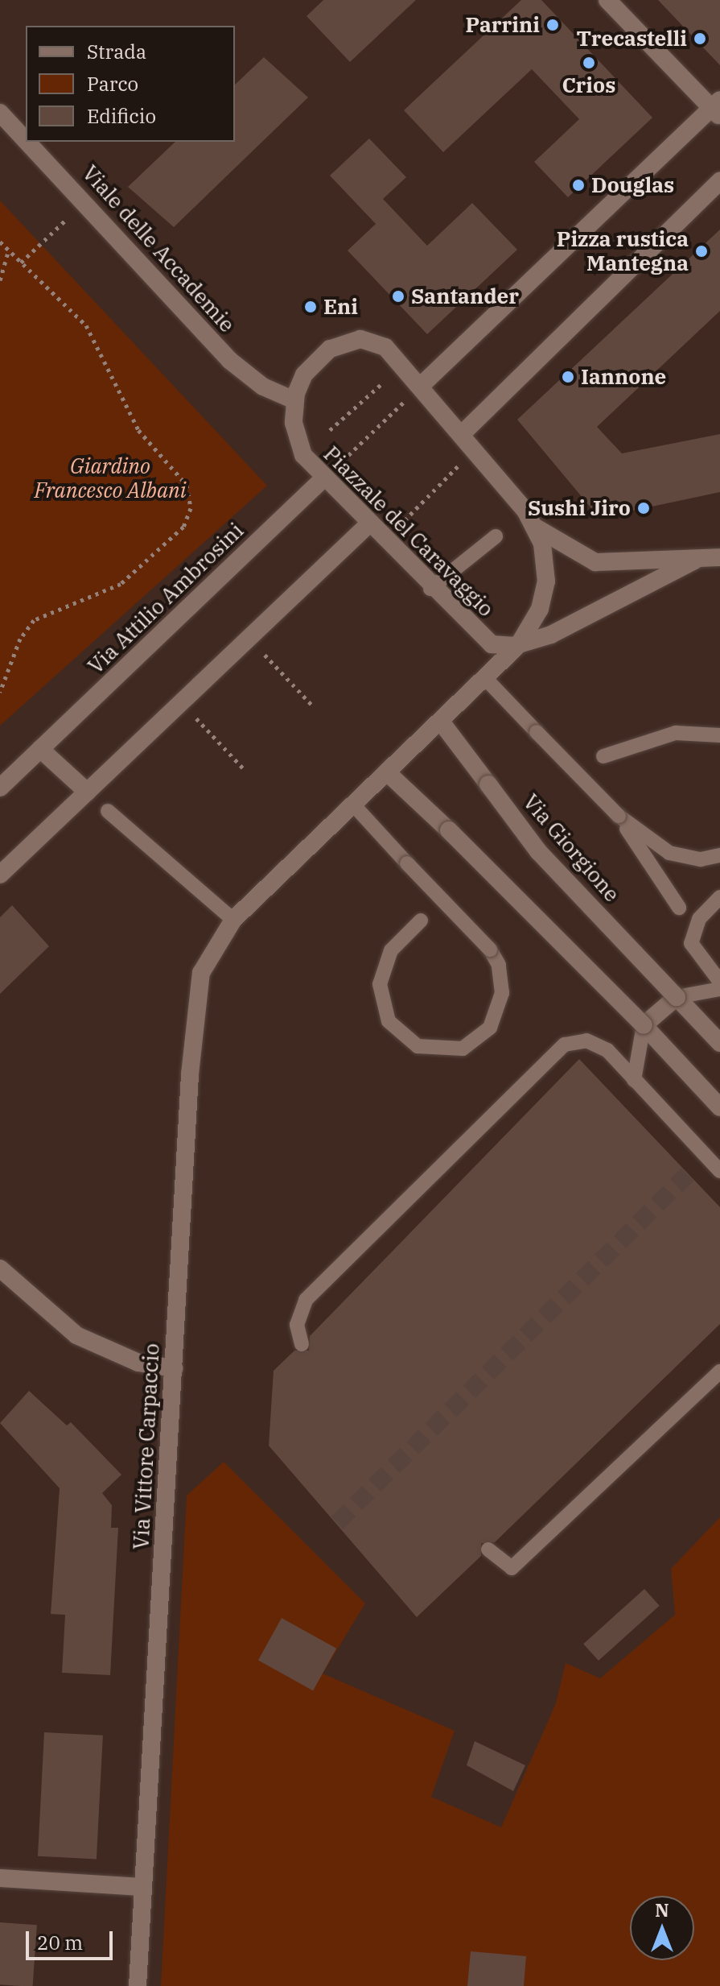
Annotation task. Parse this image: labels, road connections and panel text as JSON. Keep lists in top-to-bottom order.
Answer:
{
  "streets": {
    "street": [
      "Viale delle Accademie",
      "Piazzale del Caravaggio",
      "Via Attilio Ambrosini",
      "Via Giorgione",
      "Via Vittore Carpaccio"
    ]
  },
  "crossings": [
    ["Viale delle Accademie", "Piazzale del Caravaggio"],
    ["Piazzale del Caravaggio", "Via Attilio Ambrosini"]
  ],
  "parks": ["Giardino Francesco Albani"],
  "places": [
    "Parrini",
    "Trecastelli",
    "Crios",
    "Douglas",
    "Pizza rustica Mantegna",
    "Santander",
    "Eni",
    "Iannone",
    "Sushi Jiro"
  ],
  "legend": ["Strada", "Parco", "Edificio"],
  "scale_bar": "20 m",
  "north": "top"
}
